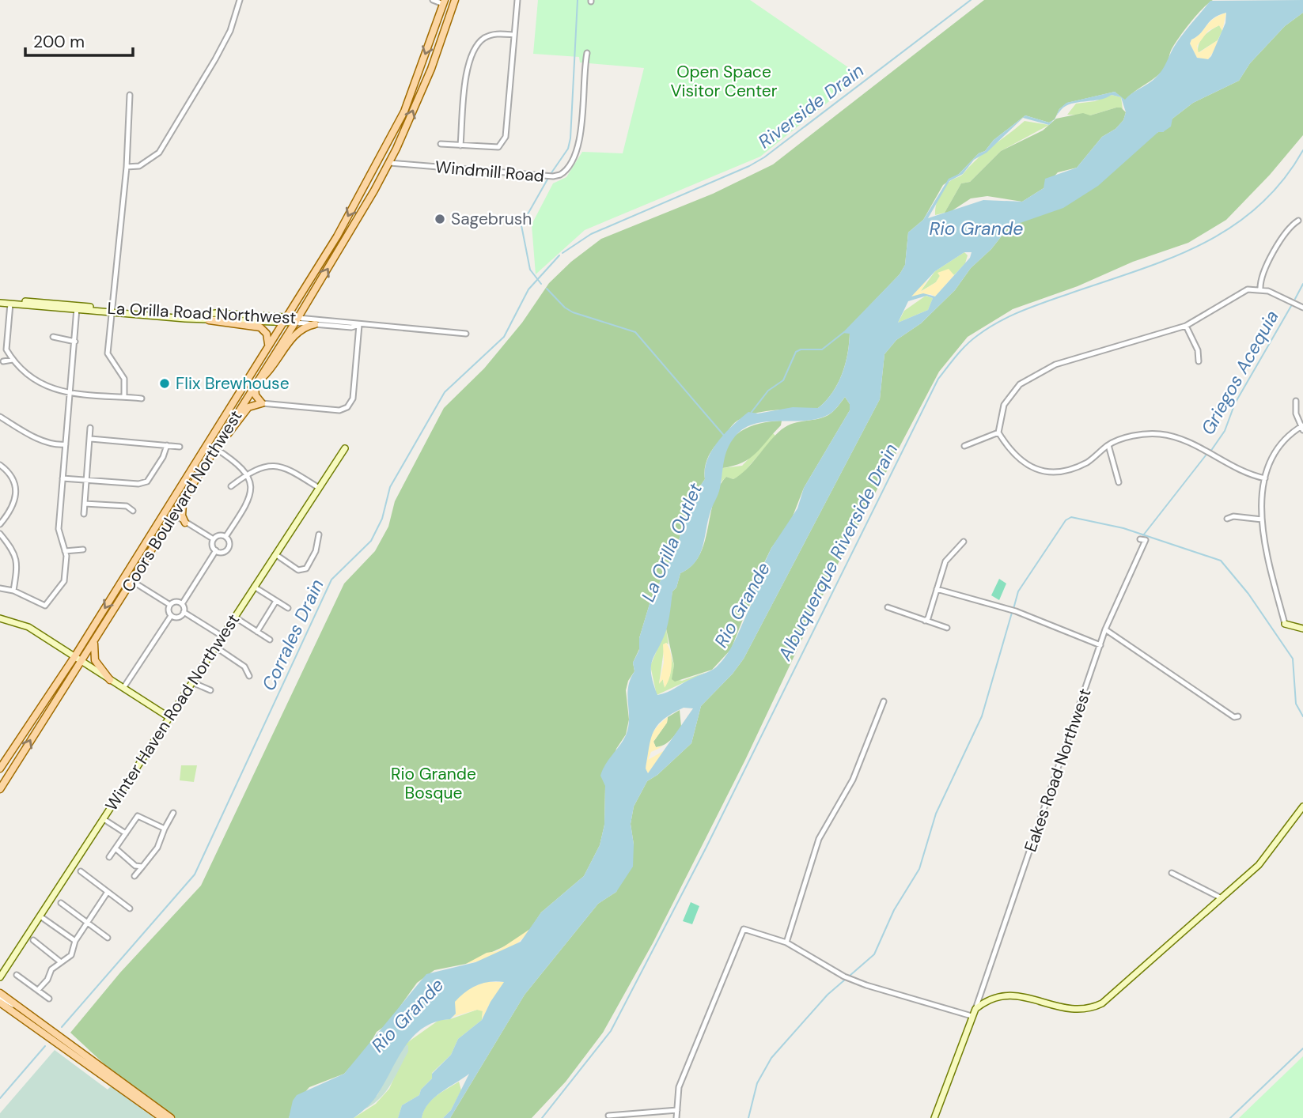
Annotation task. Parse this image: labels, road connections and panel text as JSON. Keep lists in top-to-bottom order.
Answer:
{
  "streets": {
    "main road": ["Coors Boulevard Northwest"],
    "street": [
      "Windmill Road",
      "La Orilla Road Northwest",
      "Winter Haven Road Northwest",
      "Eakes Road Northwest"
    ]
  },
  "crossings": [
    ["Windmill Road", "Coors Boulevard Northwest"],
    ["La Orilla Road Northwest", "Coors Boulevard Northwest"]
  ],
  "water": [
    "Riverside Drain",
    "Rio Grande",
    "Griegos Acequia",
    "La Orilla Outlet",
    "Albuquerque Riverside Drain",
    "Corrales Drain"
  ],
  "parks": ["Open Space Visitor Center", "Rio Grande Bosque"],
  "places": ["Sagebrush", "Flix Brewhouse"],
  "scale_bar": "200 m"
}
